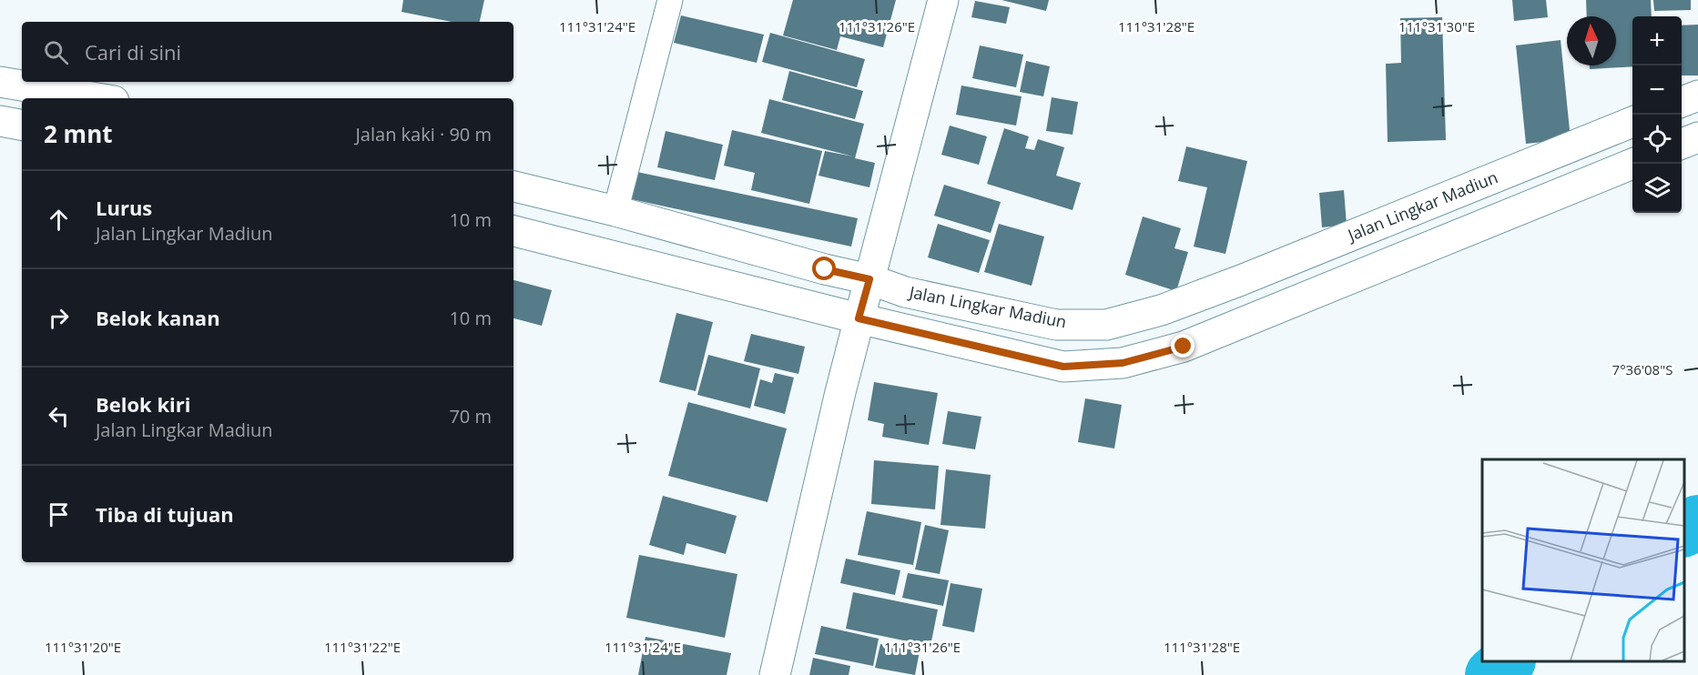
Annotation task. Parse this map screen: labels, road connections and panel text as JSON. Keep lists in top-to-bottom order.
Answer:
{
  "streets": {
    "main road": ["Jalan Lingkar Madiun"]
  },
  "north": "top",
  "page": {
    "map_buttons": ["+", "−"],
    "search": "Cari di sini",
    "heading": ["2 mnt", "Jalan kaki · 90 m"],
    "list": [
      ["Lurus", "Jalan Lingkar Madiun", "10 m"],
      ["Belok kanan", "10 m"],
      ["Belok kiri", "Jalan Lingkar Madiun", "70 m"],
      "Tiba di tujuan"
    ]
  },
  "coordinates": [
    "111°31'24\"E",
    "111°31'26\"E",
    "111°31'28\"E",
    "111°31'30\"E",
    "7°36'08\"S",
    "111°31'20\"E",
    "111°31'22\"E"
  ]
}
